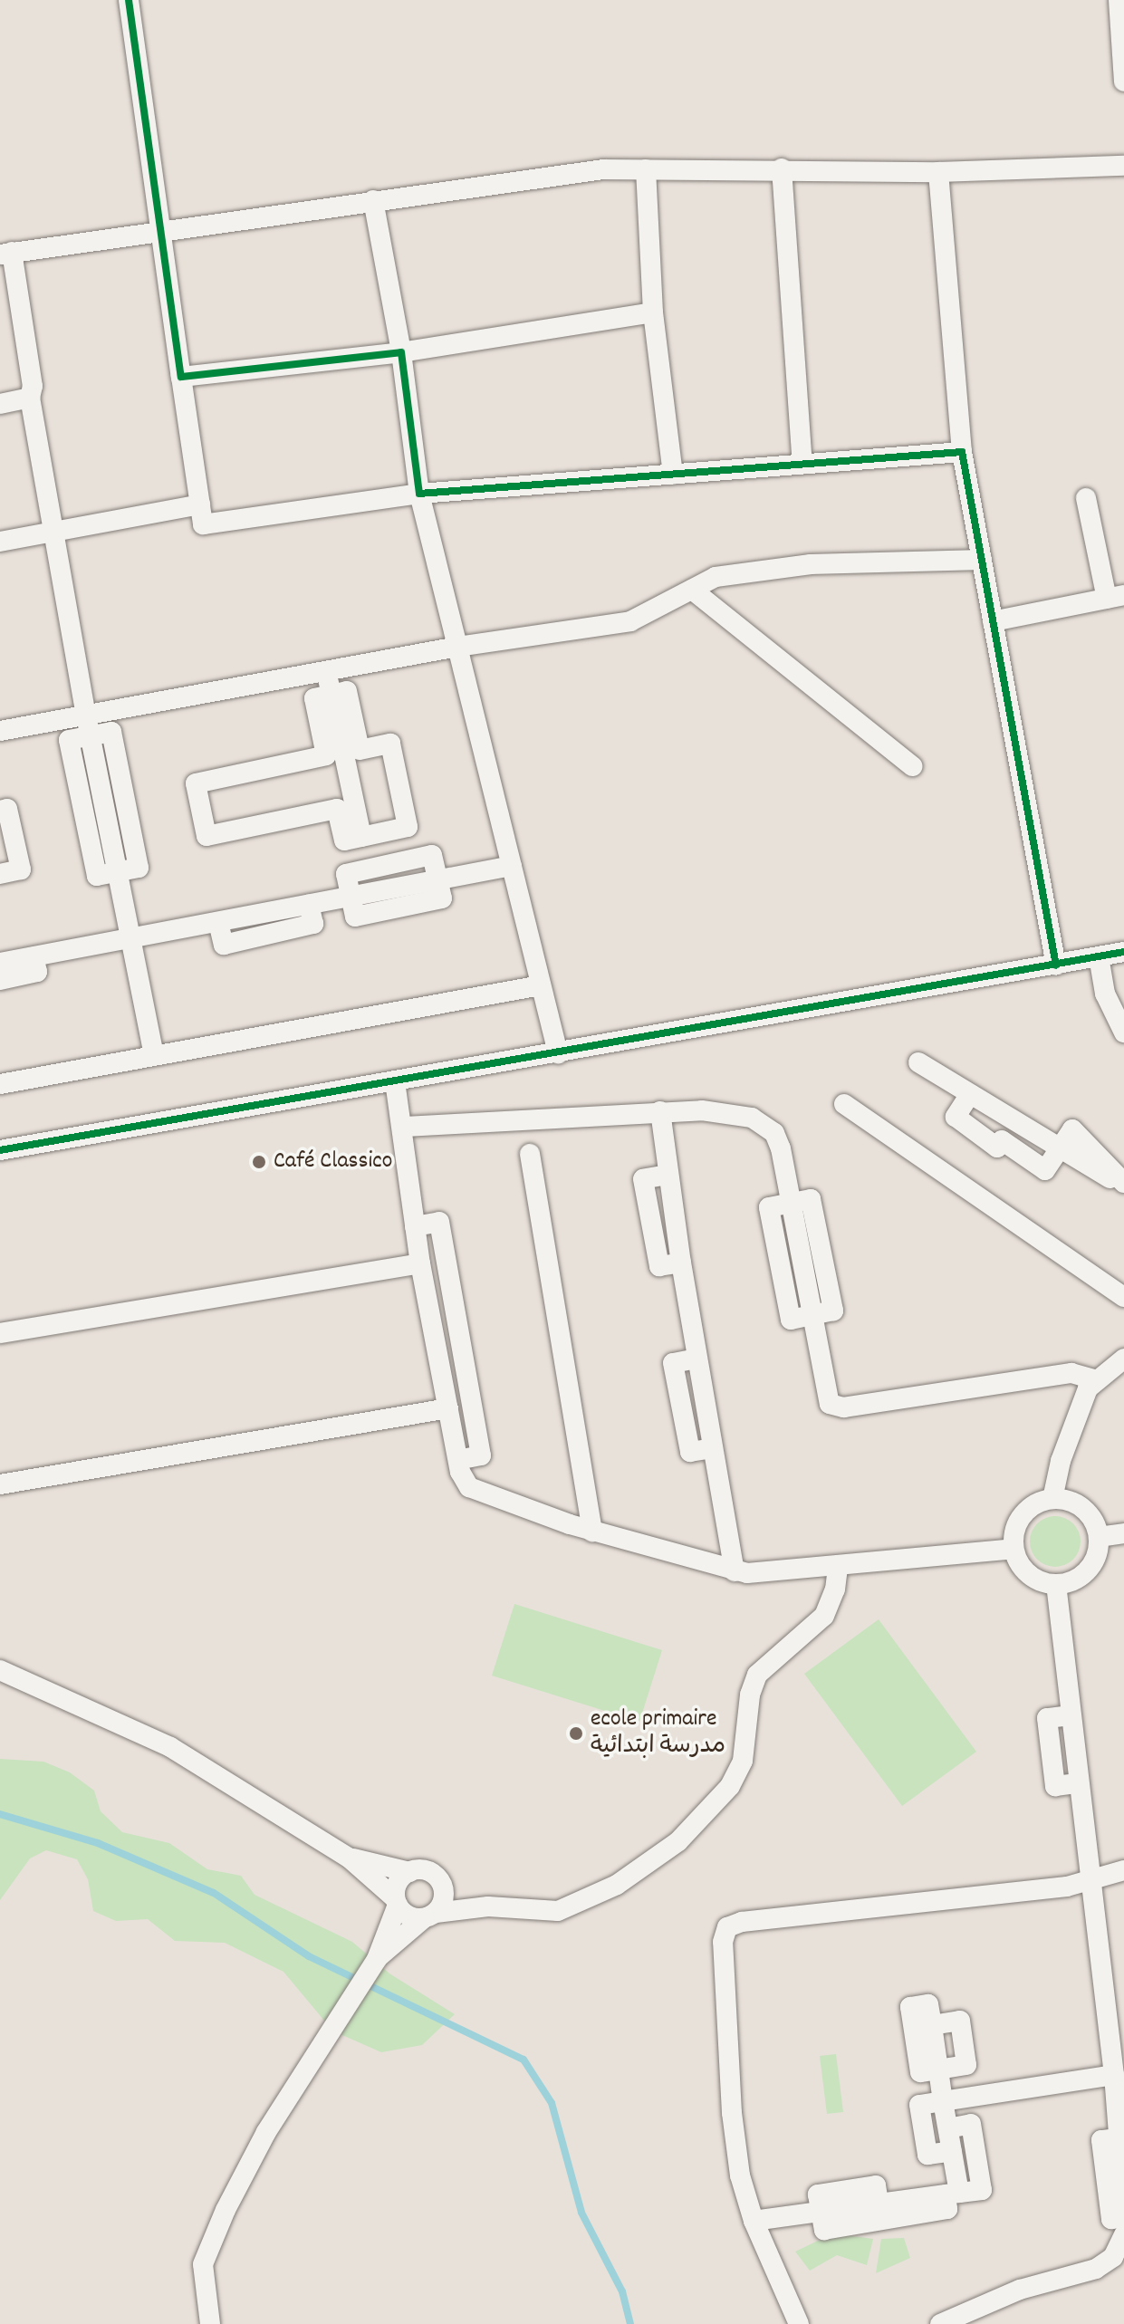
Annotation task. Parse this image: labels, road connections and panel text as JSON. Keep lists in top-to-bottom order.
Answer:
{
  "places": ["Café Classico", "ecole primaire مدرسة ابتدائية"]
}
